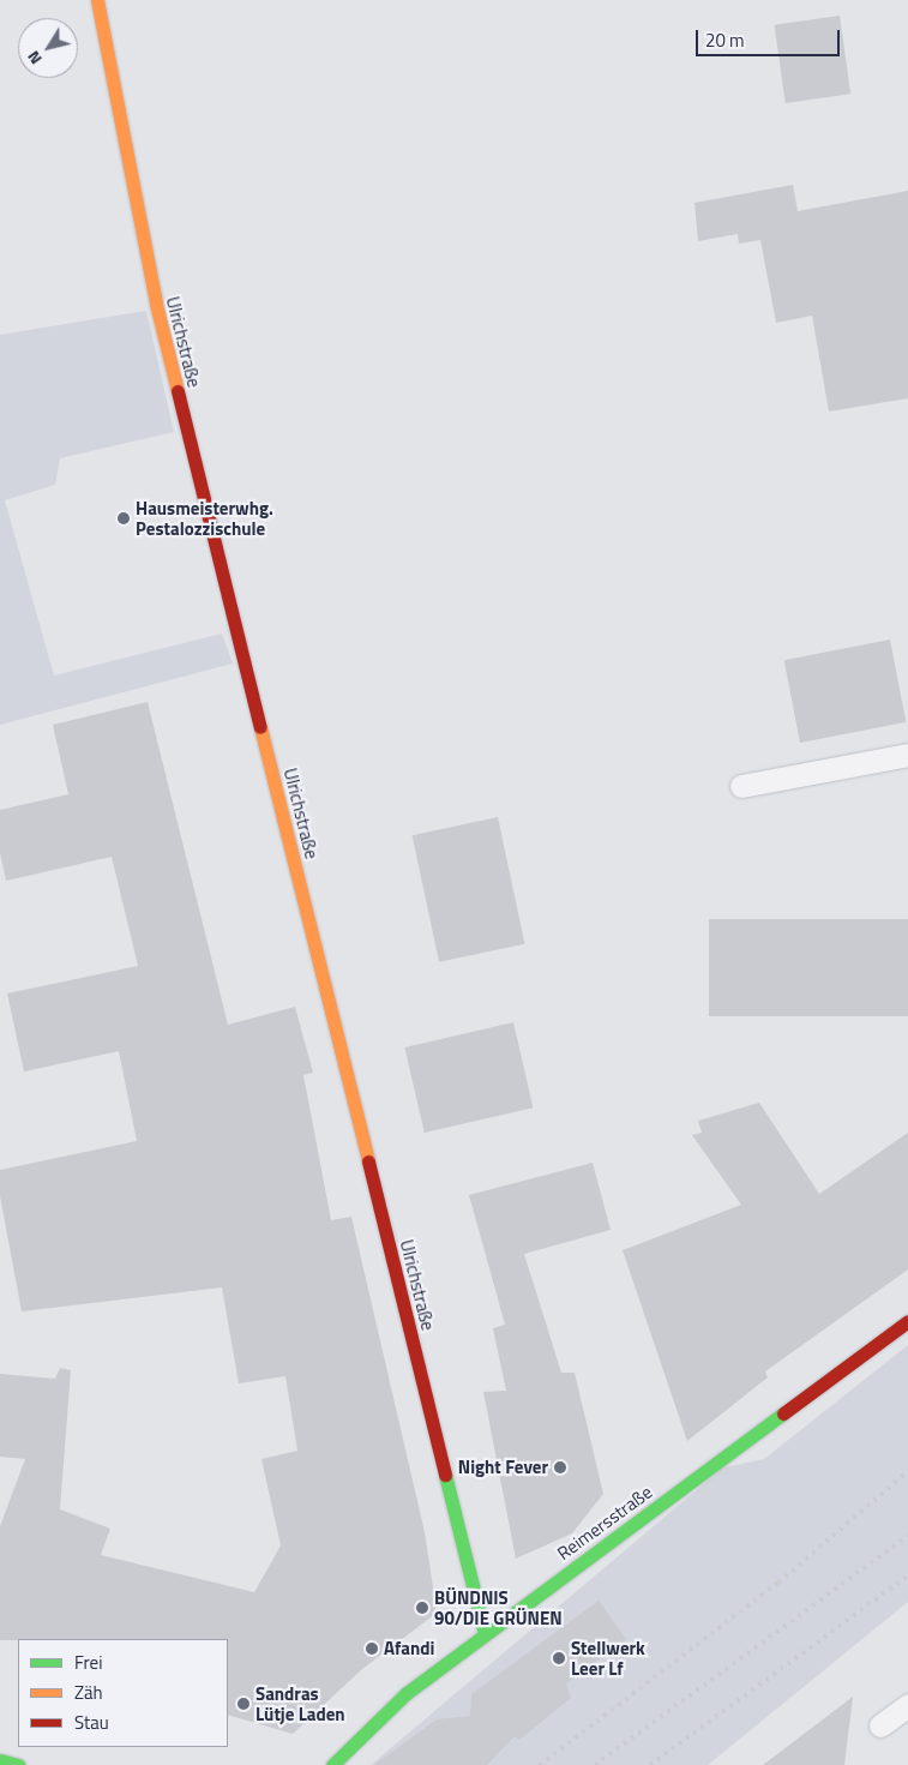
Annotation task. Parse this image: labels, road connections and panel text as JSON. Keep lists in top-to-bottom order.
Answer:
{
  "streets": {
    "street": ["Ulrichstraße", "Reimersstraße"]
  },
  "crossings": [
    ["Ulrichstraße", "Reimersstraße"]
  ],
  "places": [
    "Hausmeisterwhg. Pestalozzischule",
    "Night Fever",
    "BÜNDNIS 90/DIE GRÜNEN",
    "Afandi",
    "Stellwerk Leer Lf",
    "Sandras Lütje Laden"
  ],
  "legend": ["Frei", "Zäh", "Stau"],
  "scale_bar": "20 m",
  "north": "bottom left"
}
